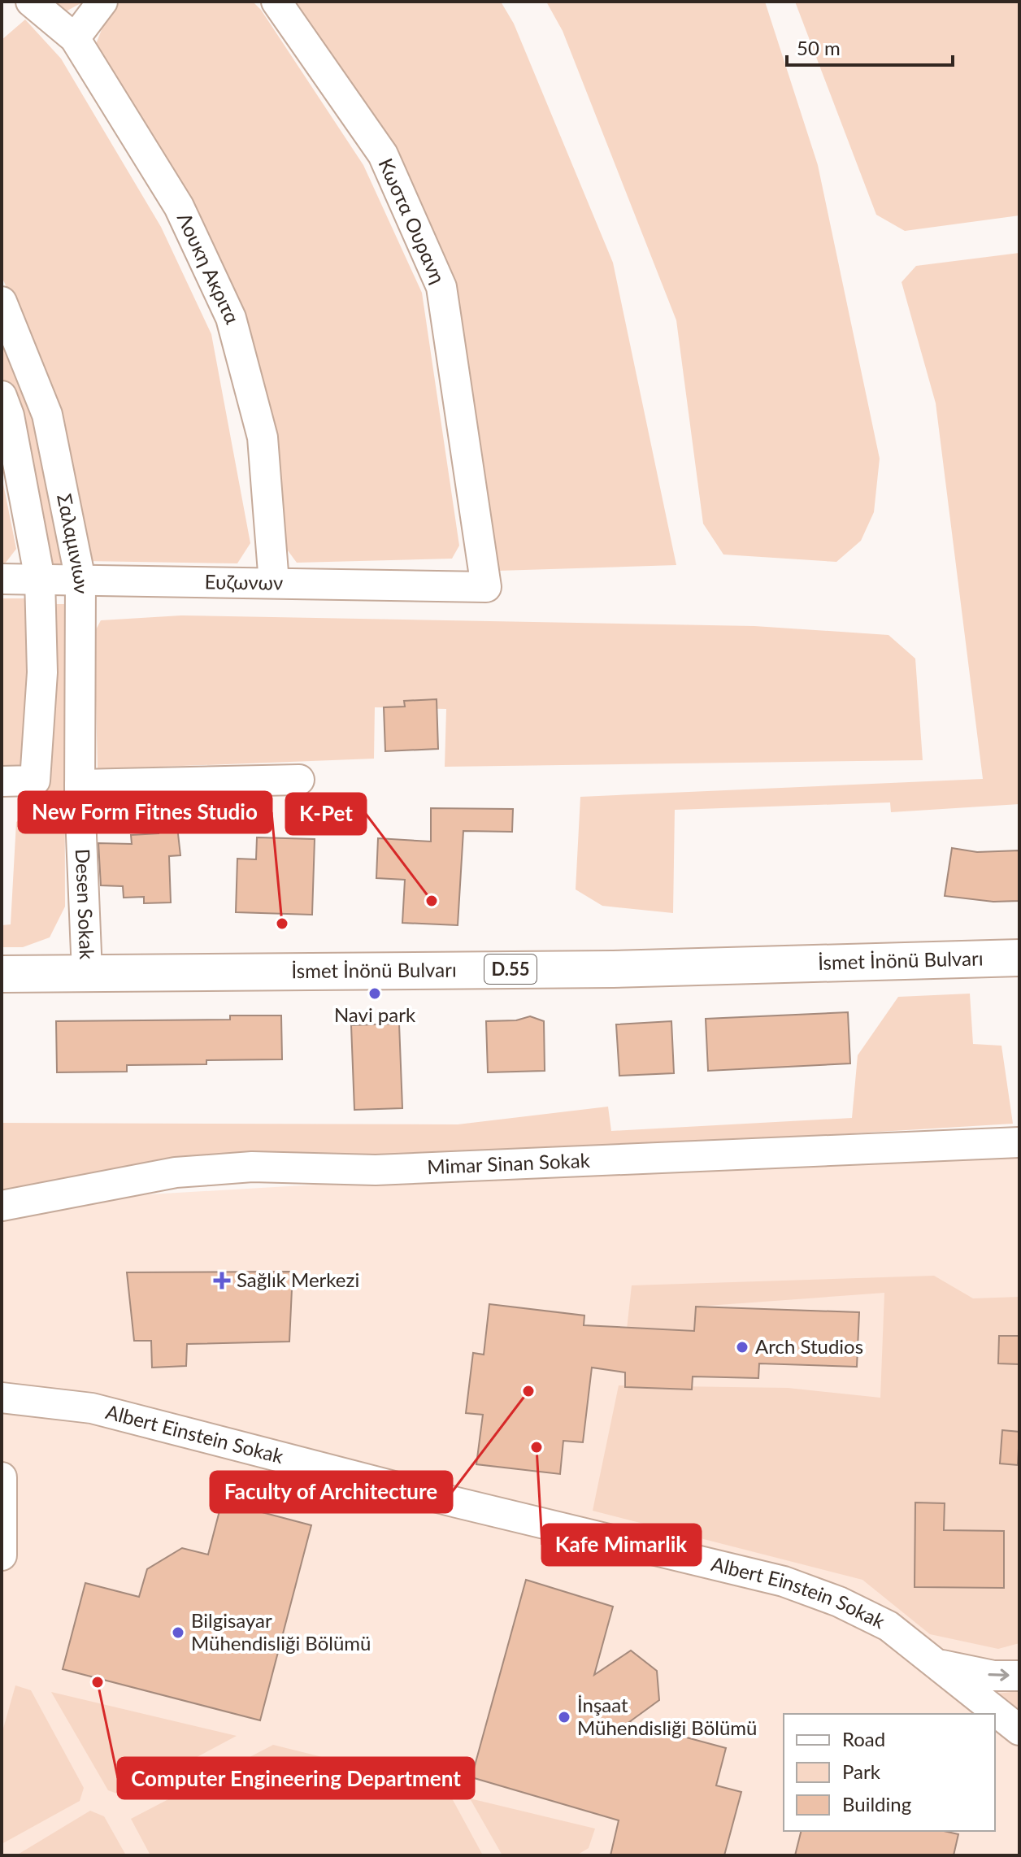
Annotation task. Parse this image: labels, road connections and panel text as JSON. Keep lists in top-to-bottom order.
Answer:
{
  "streets": {
    "main road": ["İsmet İnönü Bulvarı", "D.55"],
    "street": [
      "Κωστα Ουρανη",
      "Λουκη Ακριτα",
      "Σαλαμινιων",
      "Ευζωνων",
      "Desen Sokak",
      "Mimar Sinan Sokak",
      "Albert Einstein Sokak"
    ]
  },
  "crossings": [
    ["Κωστα Ουρανη", "Ευζωνων"],
    ["Λουκη Ακριτα", "Ευζωνων"],
    ["Σαλαμινιων", "Ευζωνων"],
    ["Σαλαμινιων", "Desen Sokak"],
    ["Desen Sokak", "İsmet İnönü Bulvarı"]
  ],
  "places": {
    "other": [
      "K-Pet",
      "New Form Fitnes Studio",
      "Navi park",
      "Arch Studios",
      "Faculty of Architecture",
      "Kafe Mimarlik",
      "Bilgisayar Mühendisliği Bölümü",
      "Computer Engineering Department",
      "İnşaat Mühendisliği Bölümü"
    ],
    "health": ["Sağlık Merkezi"]
  },
  "legend": ["Road", "Park", "Building"],
  "scale_bar": "50 m"
}
